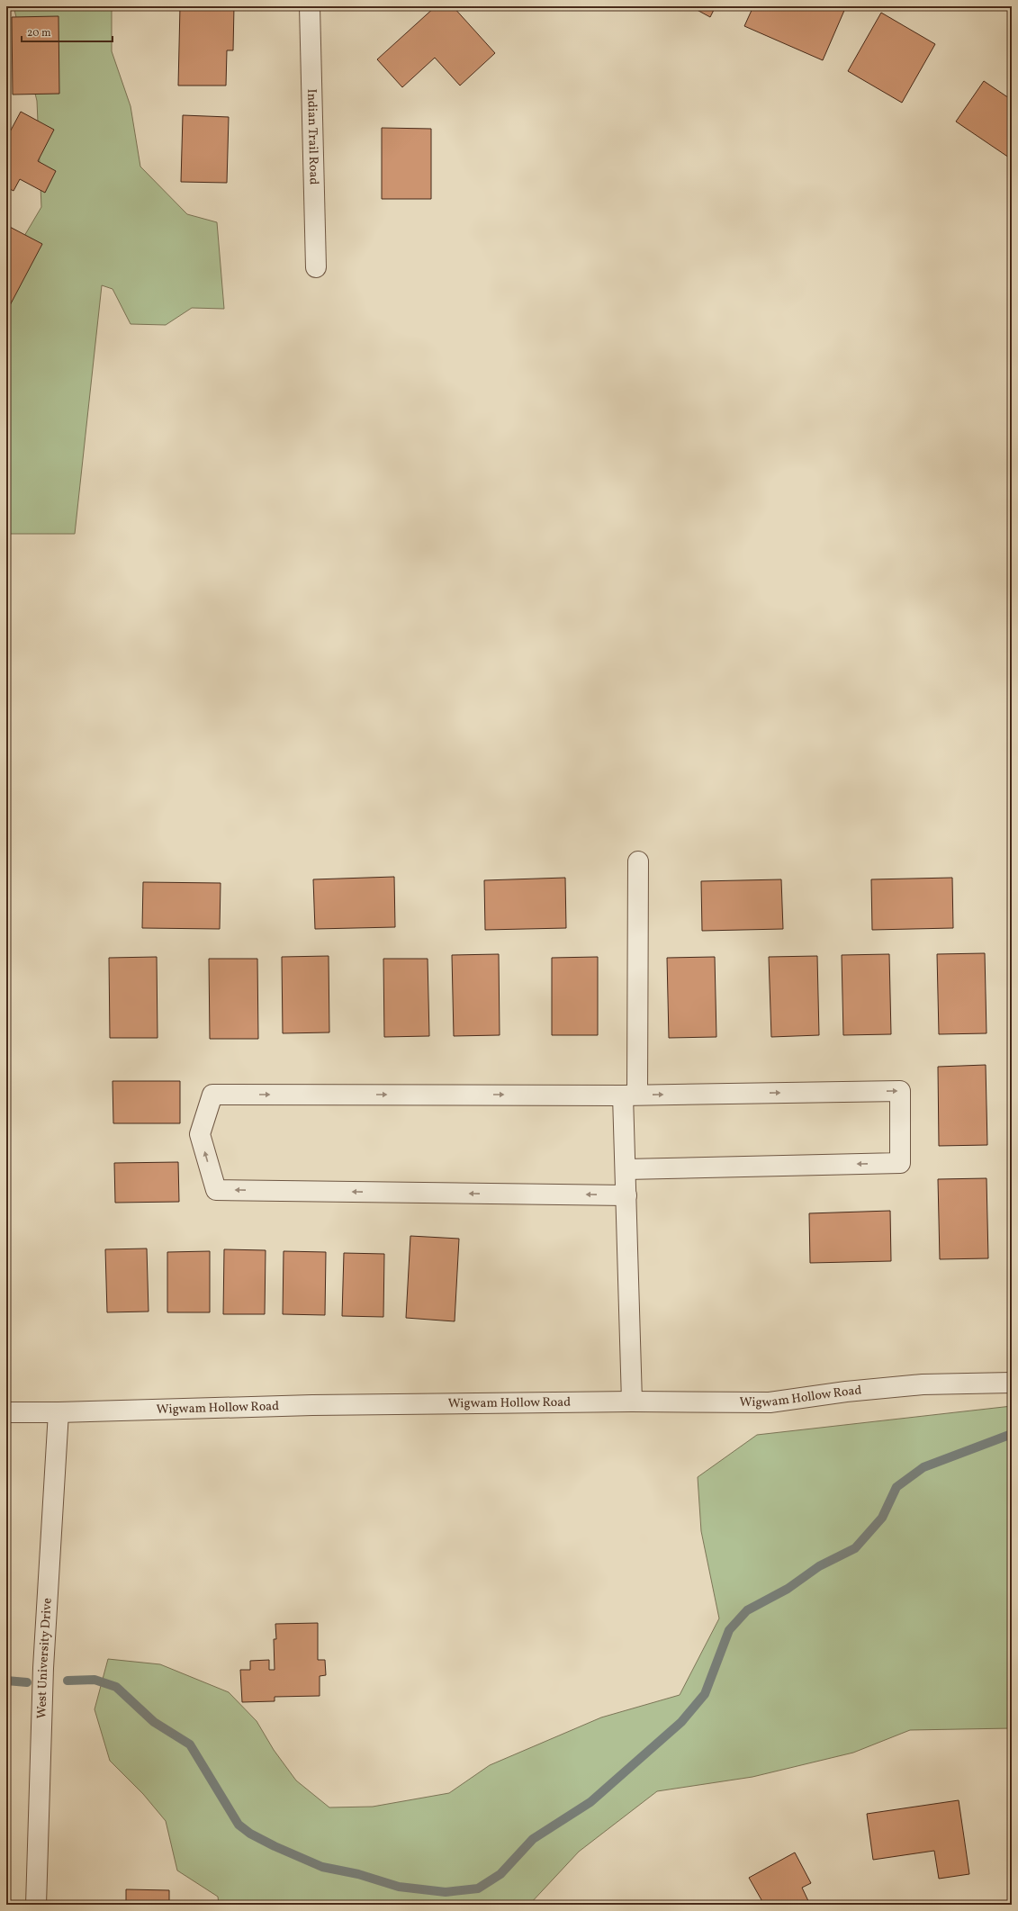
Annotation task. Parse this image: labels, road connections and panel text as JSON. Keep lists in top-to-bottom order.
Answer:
{
  "streets": {
    "street": ["Indian Trail Road", "Wigwam Hollow Road", "West University Drive"]
  },
  "crossings": [
    ["Wigwam Hollow Road", "West University Drive"]
  ],
  "scale_bar": "20 m"
}
